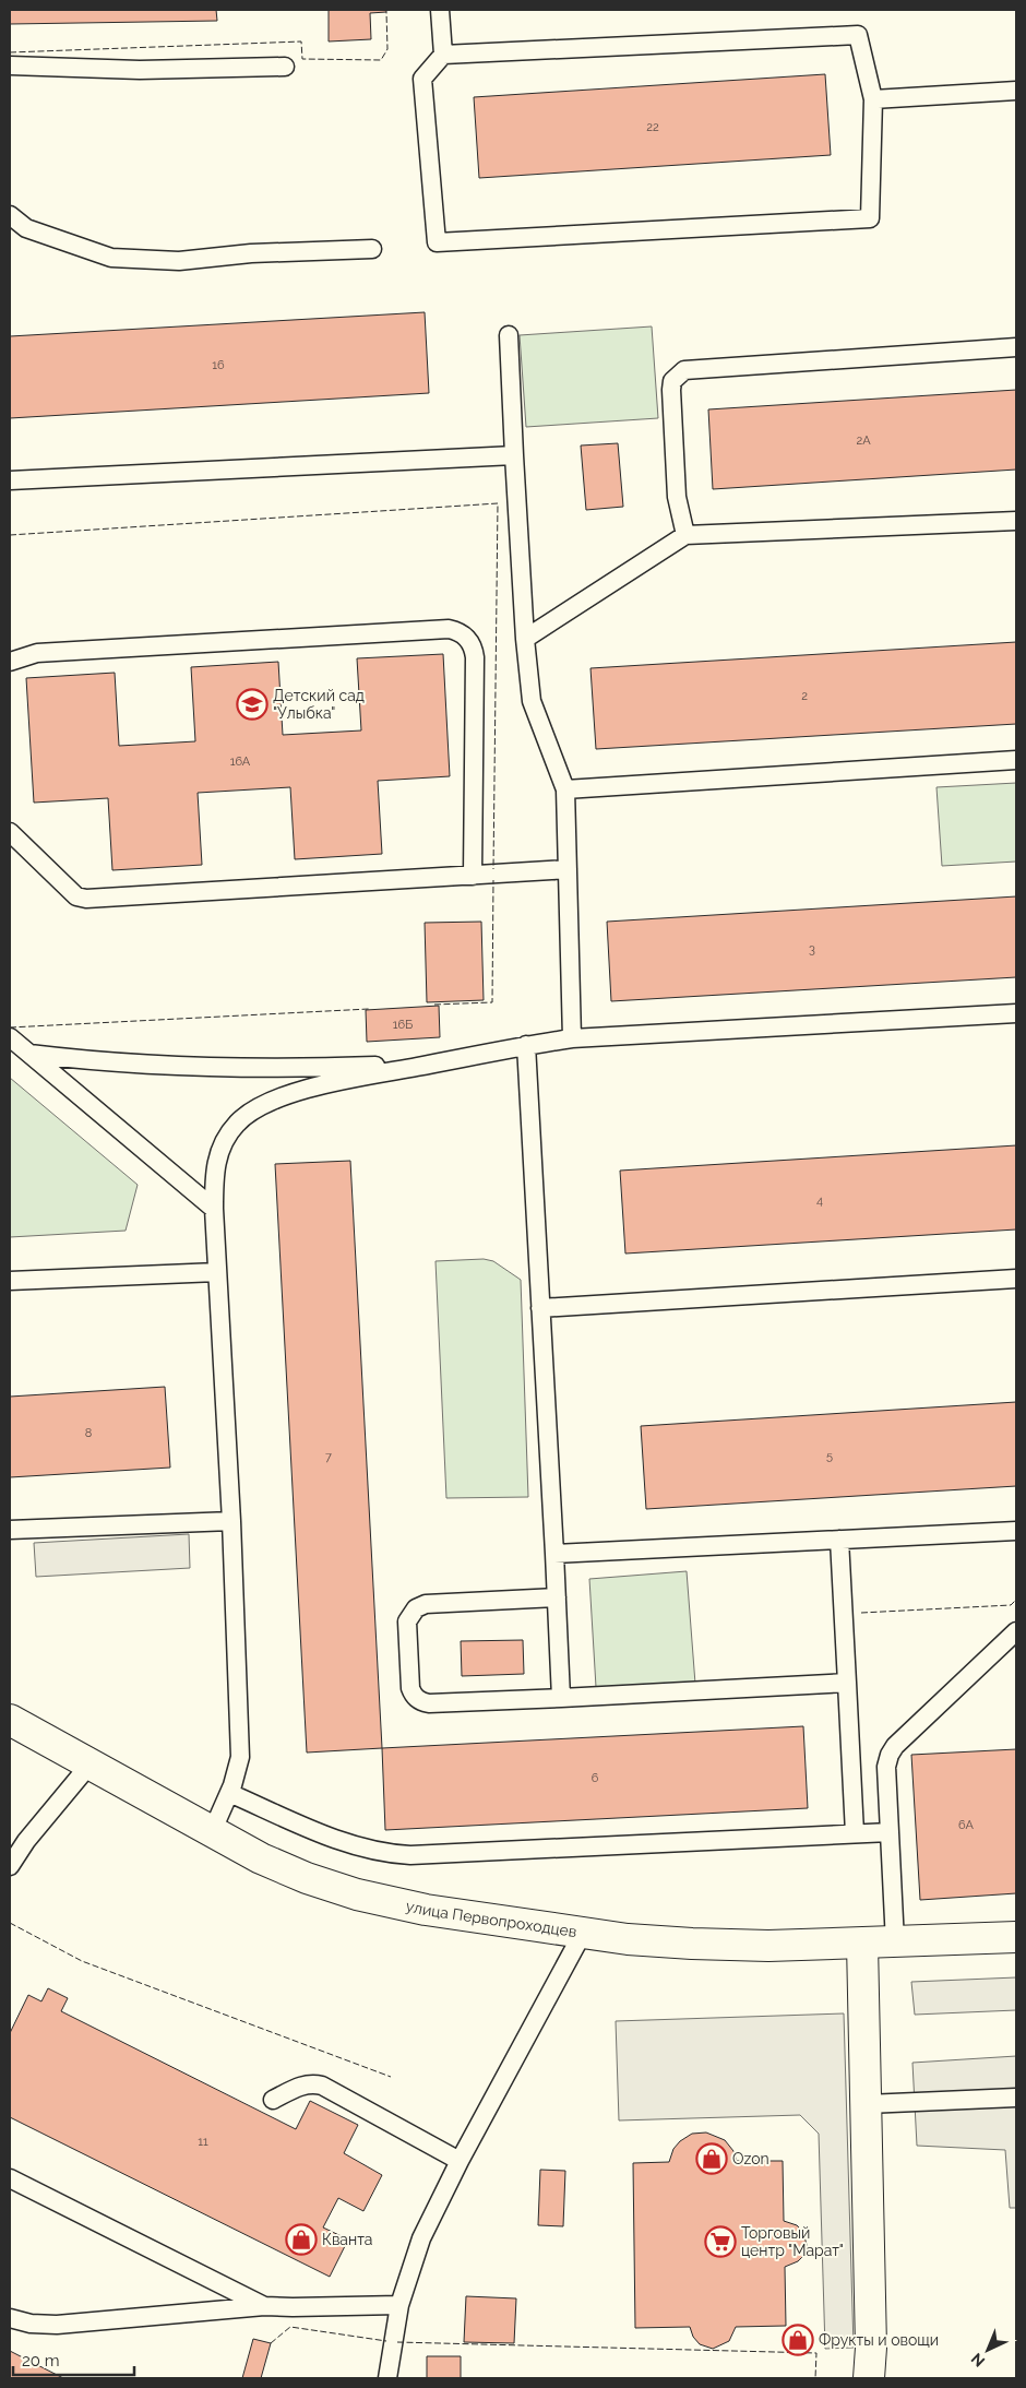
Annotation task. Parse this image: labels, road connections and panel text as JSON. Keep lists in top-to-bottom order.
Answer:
{
  "streets": {
    "street": ["улица Первопроходцев"]
  },
  "places": {
    "school or university": ["Детский сад \"Улыбка\""],
    "shop": ["Ozon", "Кванта", "Фрукты и овощи"],
    "supermarket": ["Торговый центр \"Марат\""]
  },
  "house_numbers": [
    "22",
    "16",
    "2А",
    "2",
    "16А",
    "3",
    "16Б",
    "4",
    "8",
    "5",
    "7",
    "6",
    "6А",
    "11"
  ],
  "scale_bar": "20 m",
  "north": "bottom left"
}
